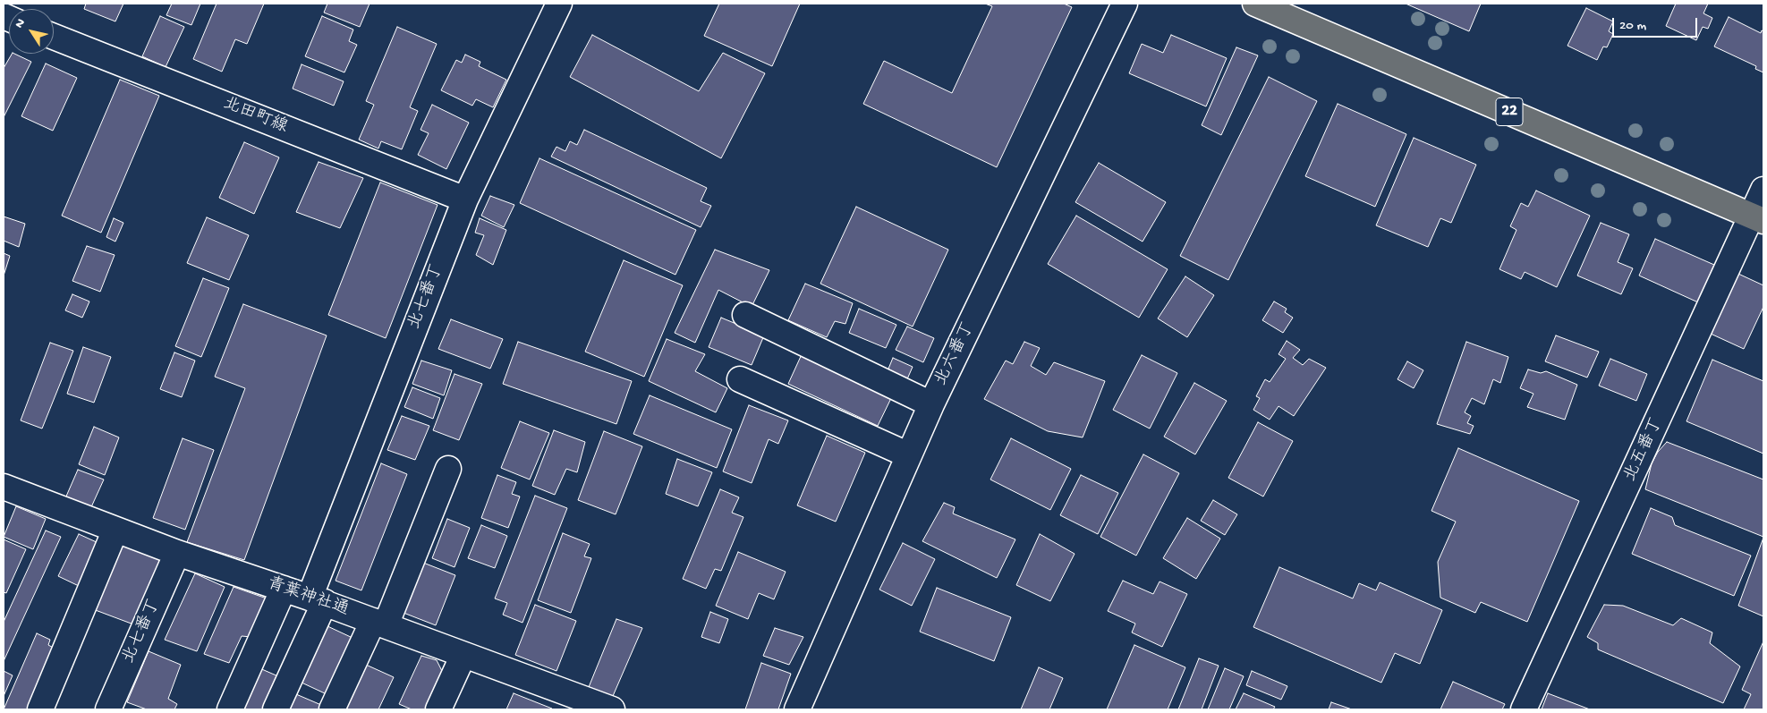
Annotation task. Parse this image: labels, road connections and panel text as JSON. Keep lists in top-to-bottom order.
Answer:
{
  "streets": {
    "main road": ["22"],
    "street": [
      "北田町線",
      "北七番丁",
      "北六番丁",
      "北五番丁",
      "青葉神社通"
    ]
  },
  "crossings": [
    ["22", "北五番丁"],
    ["北田町線", "北七番丁"],
    ["北七番丁", "青葉神社通"]
  ],
  "scale_bar": "20 m",
  "north": "top left"
}
